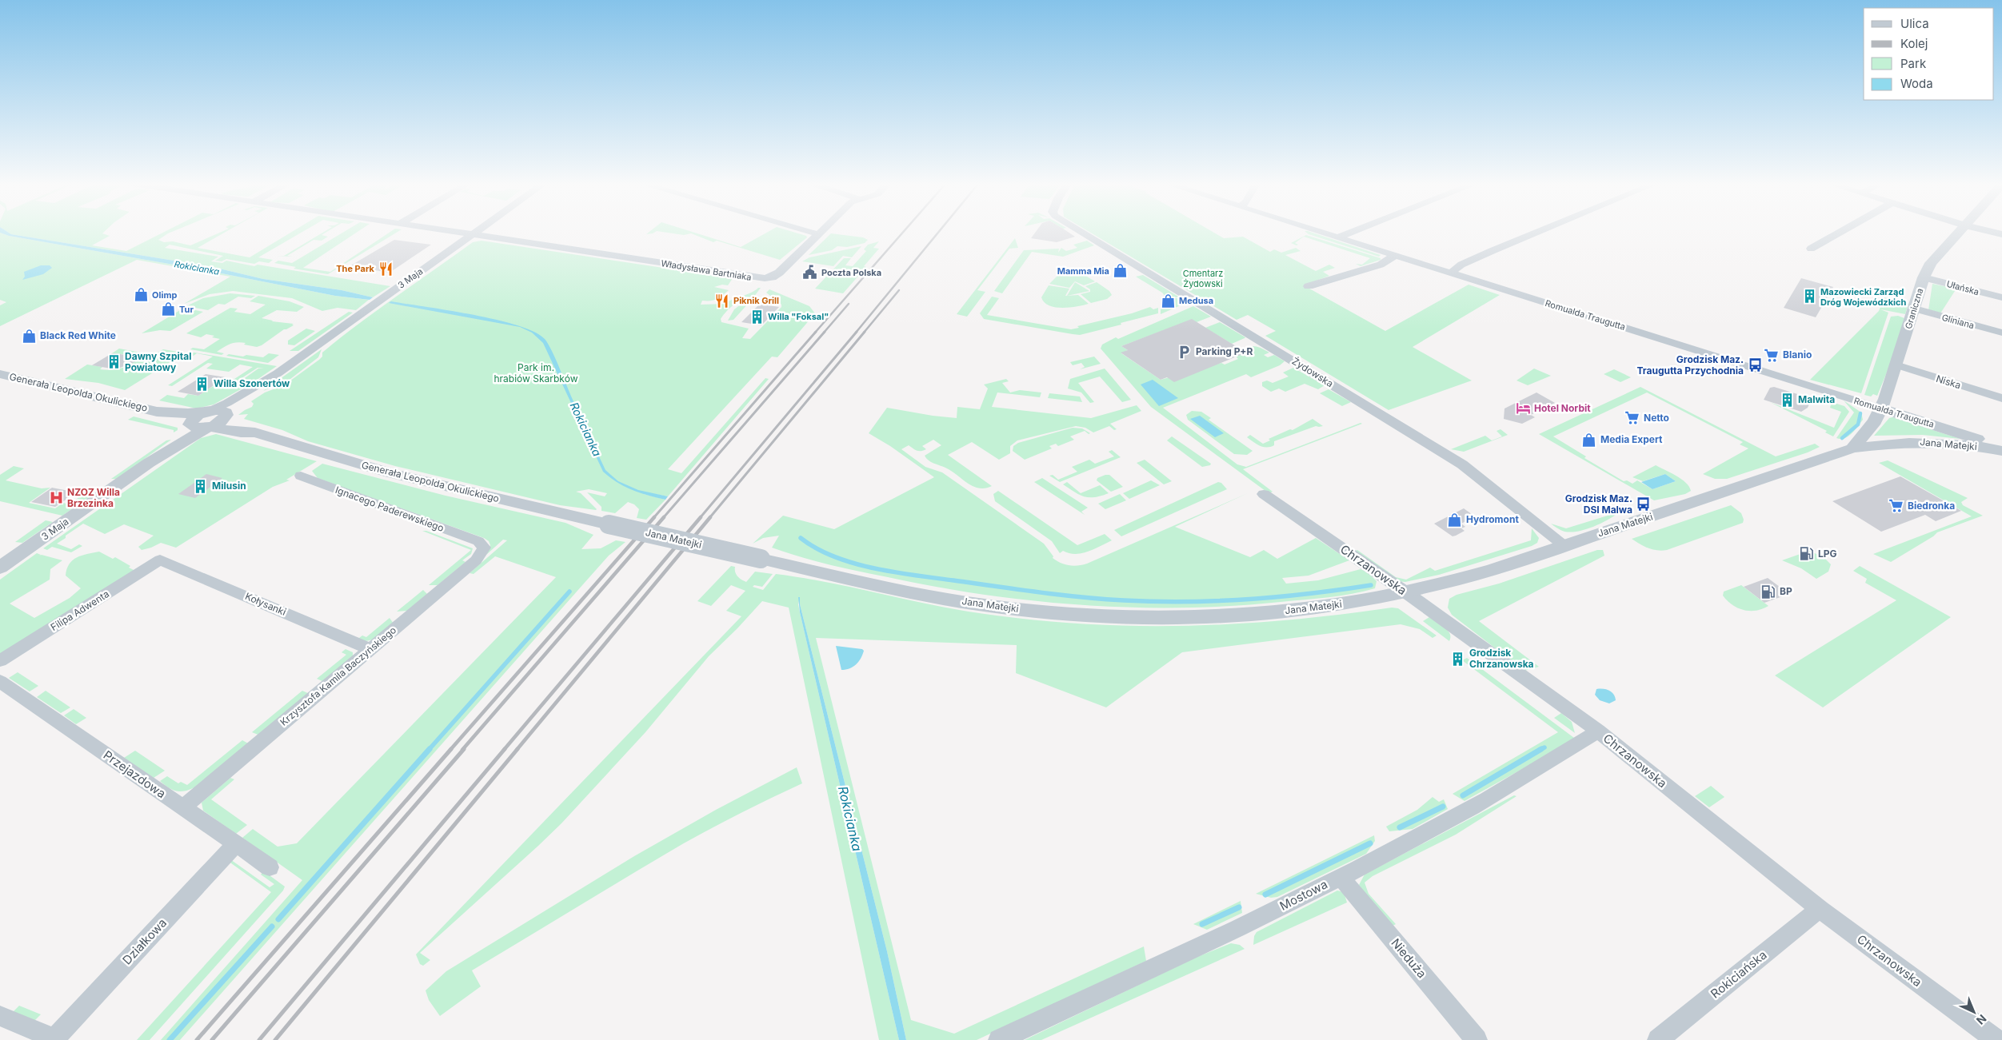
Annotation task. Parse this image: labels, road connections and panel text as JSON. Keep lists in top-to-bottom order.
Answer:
{
  "streets": {
    "street": [
      "Władysława Bartniaka",
      "3 Maja",
      "Ułańska",
      "Graniczna",
      "Romualda Traugutta",
      "Gliniana",
      "Żydowska",
      "Niska",
      "Generała Leopolda Okulickiego",
      "Jana Matejki",
      "Ignacego Paderewskiego",
      "Chrzanowska",
      "Kołysanki",
      "Filipa Adwenta",
      "Krzysztofa Kamila Baczyńskiego",
      "Przejazdowa",
      "Mostowa",
      "Działkowa",
      "Nieduża",
      "Rokiciańska"
    ]
  },
  "crossings": [
    ["Władysława Bartniaka", "3 Maja"],
    ["3 Maja", "Generała Leopolda Okulickiego"],
    ["Ułańska", "Graniczna"],
    ["Graniczna", "Romualda Traugutta"],
    ["Graniczna", "Gliniana"],
    ["Graniczna", "Niska"],
    ["Graniczna", "Jana Matejki"],
    ["Żydowska", "Jana Matejki"],
    ["Generała Leopolda Okulickiego", "Jana Matejki"],
    ["Jana Matejki", "Chrzanowska"],
    ["Ignacego Paderewskiego", "Krzysztofa Kamila Baczyńskiego"],
    ["Chrzanowska", "Mostowa"],
    ["Chrzanowska", "Rokiciańska"],
    ["Kołysanki", "Filipa Adwenta"],
    ["Kołysanki", "Krzysztofa Kamila Baczyńskiego"],
    ["Krzysztofa Kamila Baczyńskiego", "Przejazdowa"],
    ["Przejazdowa", "Działkowa"],
    ["Mostowa", "Nieduża"]
  ],
  "water": ["Rokicianka"],
  "parks": ["Cmentarz Żydowski", "Park im. hrabiów Skarbków"],
  "places": {
    "restaurant": ["The Park", "Piknik Grill"],
    "shop": [
      "Mamma Mia",
      "Olimp",
      "Medusa",
      "Tur",
      "Black Red White",
      "Media Expert",
      "Hydromont"
    ],
    "public building": ["Poczta Polska"],
    "building": [
      "Mazowiecki Zarząd Dróg Wojewódzkich",
      "Willa \"Foksal\"",
      "Dawny Szpital Powiatowy",
      "Willa Szonertów",
      "Malwita",
      "Milusin",
      "Grodzisk Chrzanowska"
    ],
    "parking": ["Parking P+R"],
    "supermarket": ["Blanio", "Netto", "Biedronka"],
    "bus stop": ["Grodzisk Maz. Traugutta Przychodnia", "Grodzisk Maz. DSI Malwa"],
    "hotel": ["Hotel Norbit"],
    "hospital": ["NZOZ Willa Brzezinka"],
    "fuel station": ["LPG", "BP"]
  },
  "legend": [
    "Ulica",
    "Kolej",
    "Park",
    "Woda"
  ],
  "north": "bottom right"
}
